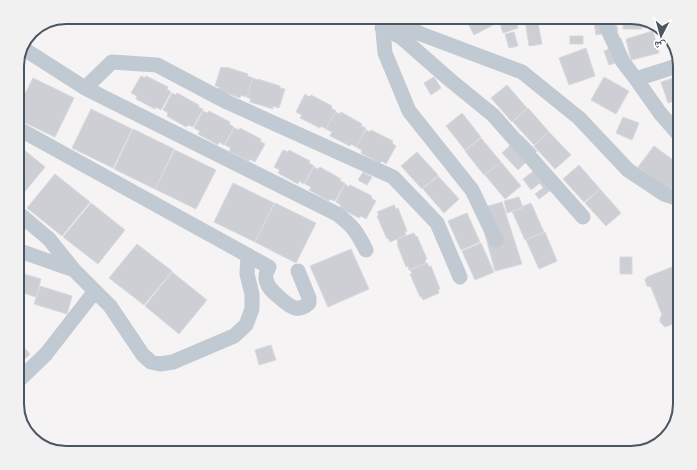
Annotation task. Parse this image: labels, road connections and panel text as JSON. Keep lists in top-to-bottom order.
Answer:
{
  "north": "bottom"
}
